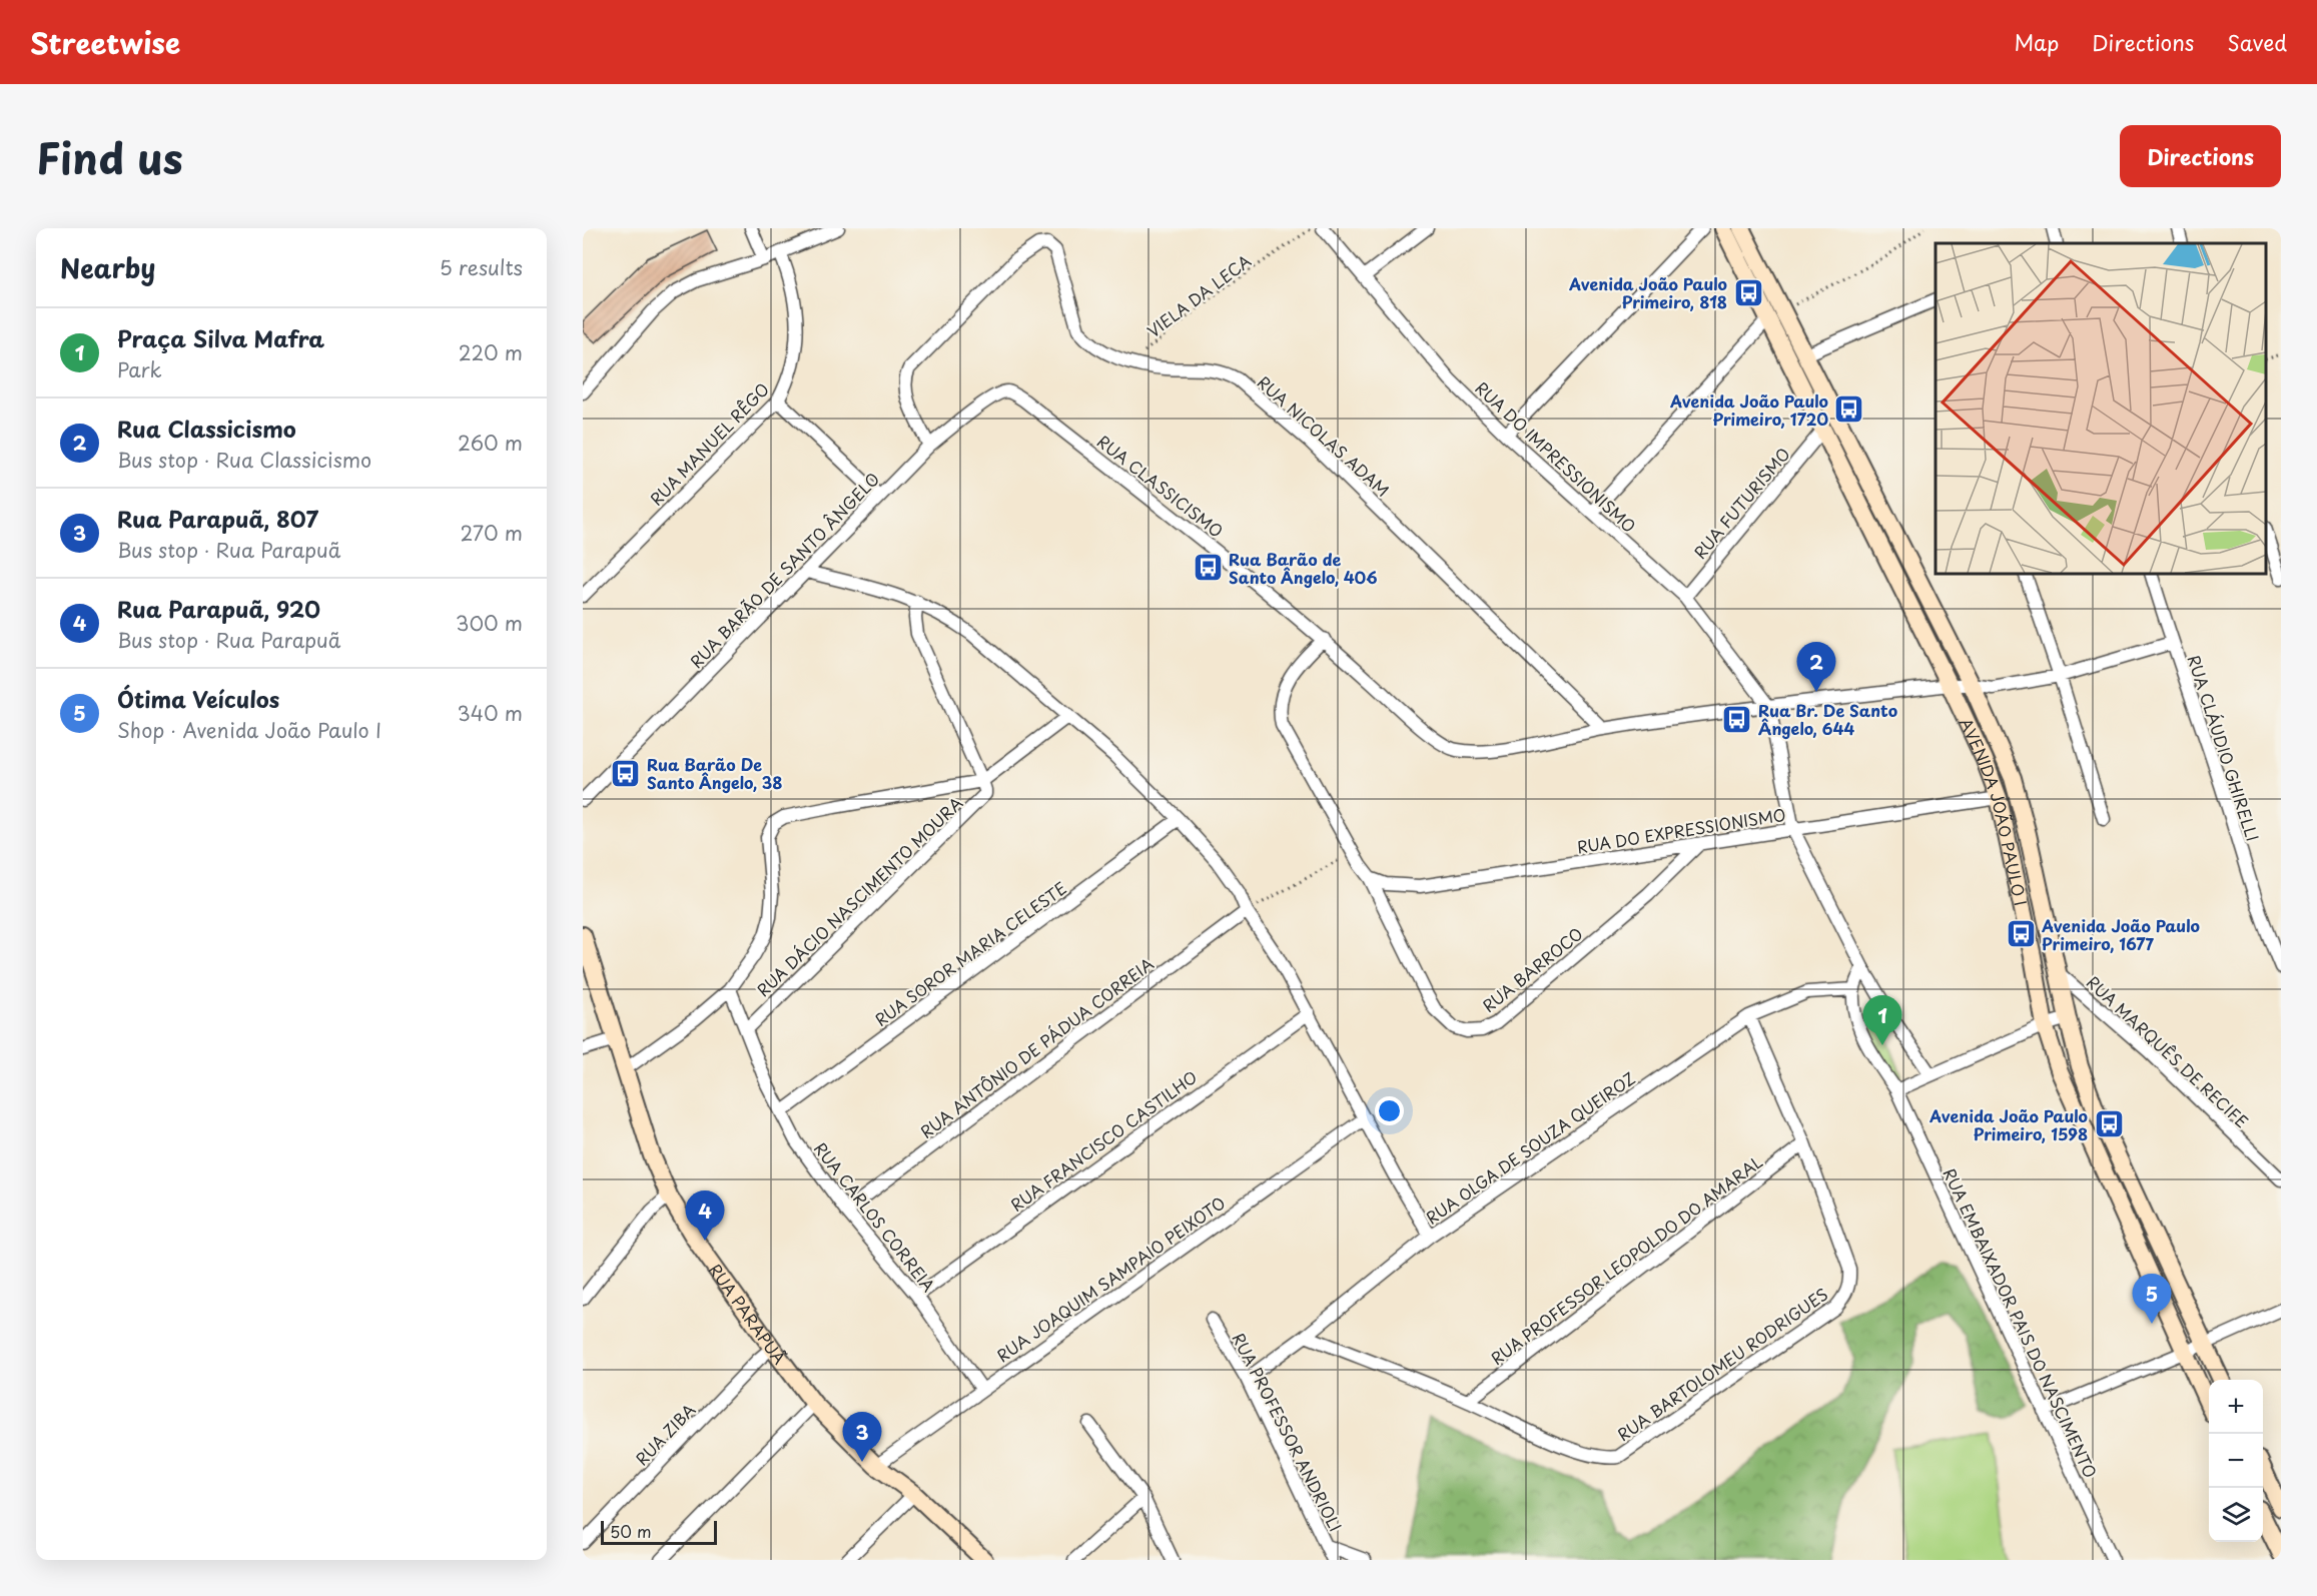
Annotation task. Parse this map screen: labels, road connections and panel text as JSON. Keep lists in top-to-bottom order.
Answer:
{
  "streets": {
    "main road": ["AVENIDA JOÃO PAULO I", "RUA PARAPUÃ"],
    "street": [
      "RUA NICOLAS ADAM",
      "RUA MANUEL RÊGO",
      "RUA DO IMPRESSIONISMO",
      "RUA CLASSICISMO",
      "RUA FUTURISMO",
      "RUA BARÃO DE SANTO ÂNGELO",
      "RUA CLÁUDIO GHIRELLI",
      "RUA DO EXPRESSIONISMO",
      "RUA DÁCIO NASCIMENTO MOURA",
      "RUA SOROR MARIA CELESTE",
      "RUA BARROCO",
      "RUA ANTÔNIO DE PÁDUA CORREIA",
      "RUA MARQUÊS DE RECIFE",
      "RUA FRANCISCO CASTILHO",
      "RUA OLGA DE SOUZA QUEIROZ",
      "RUA CARLOS CORREIA",
      "RUA PROFESSOR LEOPOLDO DO AMARAL",
      "RUA JOAQUIM SAMPAIO PEIXOTO",
      "RUA EMBAIXADOR PAIS DO NASCIMENTO",
      "RUA BARTOLOMEU RODRIGUES",
      "RUA PROFESSOR ANDRIOLI",
      "RUA ZIBA"
    ],
    "path": ["VIELA DA LECA"]
  },
  "crossings": [
    ["VIELA DA LECA", "RUA NICOLAS ADAM"],
    ["RUA NICOLAS ADAM", "RUA CLASSICISMO"],
    ["RUA NICOLAS ADAM", "RUA BARÃO DE SANTO ÂNGELO"],
    ["RUA DO IMPRESSIONISMO", "RUA CLASSICISMO"],
    ["RUA DO IMPRESSIONISMO", "RUA FUTURISMO"],
    ["RUA CLASSICISMO", "RUA BARÃO DE SANTO ÂNGELO"],
    ["RUA CLASSICISMO", "RUA CLÁUDIO GHIRELLI"],
    ["RUA CLASSICISMO", "AVENIDA JOÃO PAULO I"],
    ["RUA CLASSICISMO", "RUA BARROCO"],
    ["RUA FUTURISMO", "AVENIDA JOÃO PAULO I"],
    ["AVENIDA JOÃO PAULO I", "RUA DO EXPRESSIONISMO"],
    ["AVENIDA JOÃO PAULO I", "RUA MARQUÊS DE RECIFE"],
    ["RUA DO EXPRESSIONISMO", "RUA BARROCO"],
    ["RUA DÁCIO NASCIMENTO MOURA", "RUA CARLOS CORREIA"],
    ["RUA SOROR MARIA CELESTE", "RUA CARLOS CORREIA"],
    ["RUA ANTÔNIO DE PÁDUA CORREIA", "RUA CARLOS CORREIA"],
    ["RUA FRANCISCO CASTILHO", "RUA CARLOS CORREIA"],
    ["RUA OLGA DE SOUZA QUEIROZ", "RUA EMBAIXADOR PAIS DO NASCIMENTO"],
    ["RUA OLGA DE SOUZA QUEIROZ", "RUA BARTOLOMEU RODRIGUES"],
    ["RUA OLGA DE SOUZA QUEIROZ", "RUA PROFESSOR ANDRIOLI"],
    ["RUA CARLOS CORREIA", "RUA JOAQUIM SAMPAIO PEIXOTO"],
    ["RUA PROFESSOR LEOPOLDO DO AMARAL", "RUA BARTOLOMEU RODRIGUES"],
    ["RUA JOAQUIM SAMPAIO PEIXOTO", "RUA PARAPUÃ"],
    ["RUA PARAPUÃ", "RUA ZIBA"]
  ],
  "places": {
    "bus stop": [
      "Avenida João Paulo Primeiro, 818",
      "Avenida João Paulo Primeiro, 1720",
      "Rua Barão de Santo Ângelo, 406",
      "Rua Br. De Santo Ângelo, 644",
      "Rua Barão De Santo Ângelo, 38",
      "Avenida João Paulo Primeiro, 1677",
      "Avenida João Paulo Primeiro, 1598"
    ]
  },
  "scale_bar": "50 m",
  "page": {
    "header": "Streetwise",
    "nav": ["Map", "Directions", "Saved"],
    "title": "Find us",
    "buttons": "Directions",
    "heading": ["Nearby", "5 results"],
    "list": [
      {
        "mark": "1",
        "name": "Praça Silva Mafra",
        "note": "Park",
        "value": "220 m"
      },
      {
        "mark": "2",
        "name": "Rua Classicismo",
        "note": "Bus stop · Rua Classicismo",
        "value": "260 m"
      },
      {
        "mark": "3",
        "name": "Rua Parapuã, 807",
        "note": "Bus stop · Rua Parapuã",
        "value": "270 m"
      },
      {
        "mark": "4",
        "name": "Rua Parapuã, 920",
        "note": "Bus stop · Rua Parapuã",
        "value": "300 m"
      },
      {
        "mark": "5",
        "name": "Ótima Veículos",
        "note": "Shop · Avenida João Paulo I",
        "value": "340 m"
      }
    ],
    "pins": [
      "2",
      "1",
      "4",
      "5",
      "3"
    ],
    "map_buttons": ["+", "−"],
    "scale": "50 m"
  }
}
